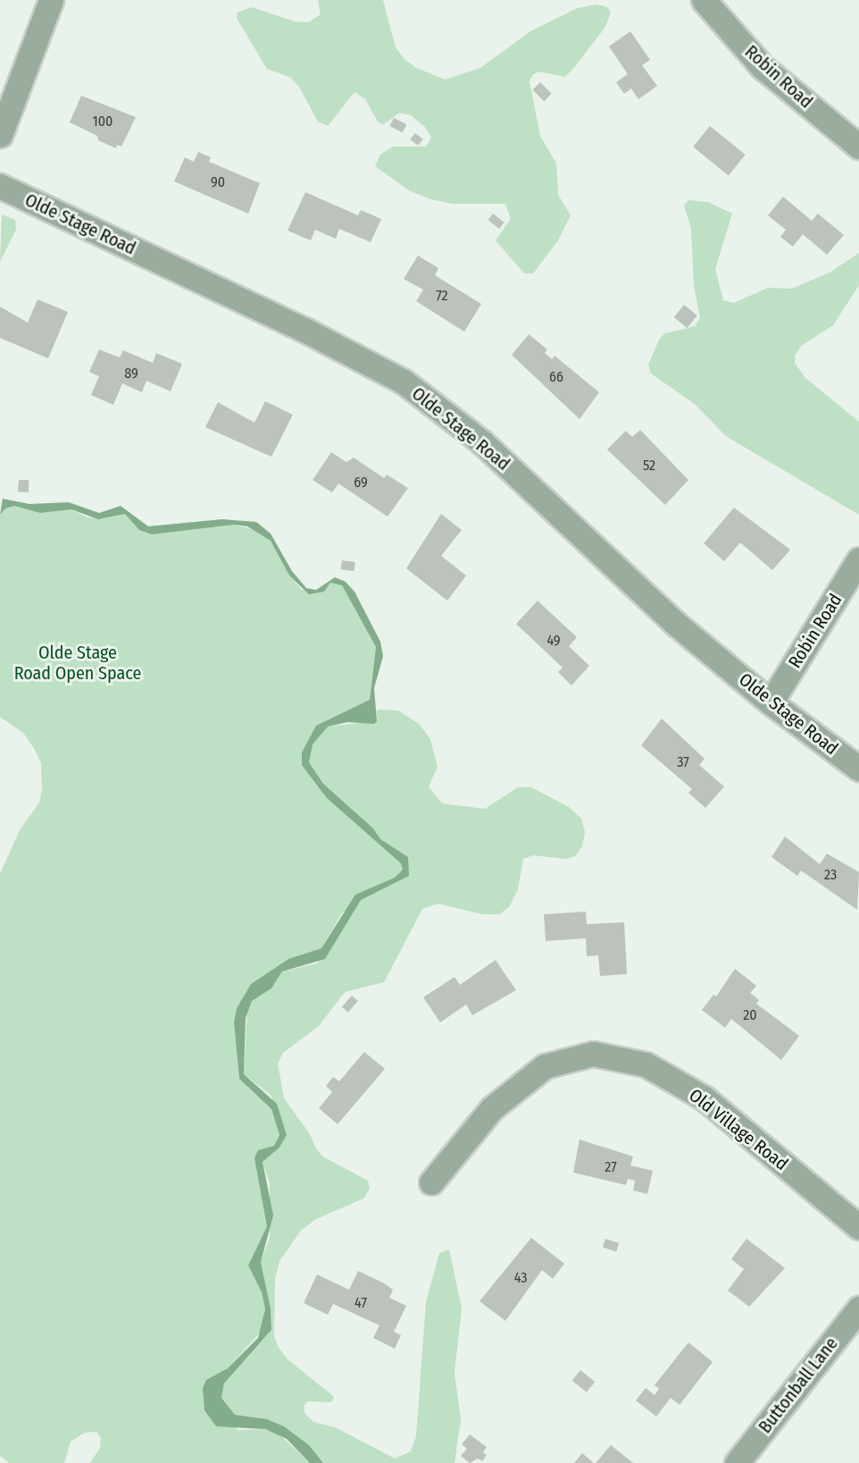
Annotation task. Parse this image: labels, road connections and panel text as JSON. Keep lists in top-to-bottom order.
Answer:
{
  "streets": {
    "street": [
      "Robin Road",
      "Olde Stage Road",
      "Old Village Road",
      "Buttonball Lane"
    ]
  },
  "crossings": [
    ["Robin Road", "Olde Stage Road"]
  ],
  "parks": ["Olde Stage Road Open Space"],
  "house_numbers": [
    "100",
    "90",
    "72",
    "89",
    "66",
    "52",
    "69",
    "49",
    "37",
    "23",
    "20",
    "27",
    "43",
    "47"
  ]
}
